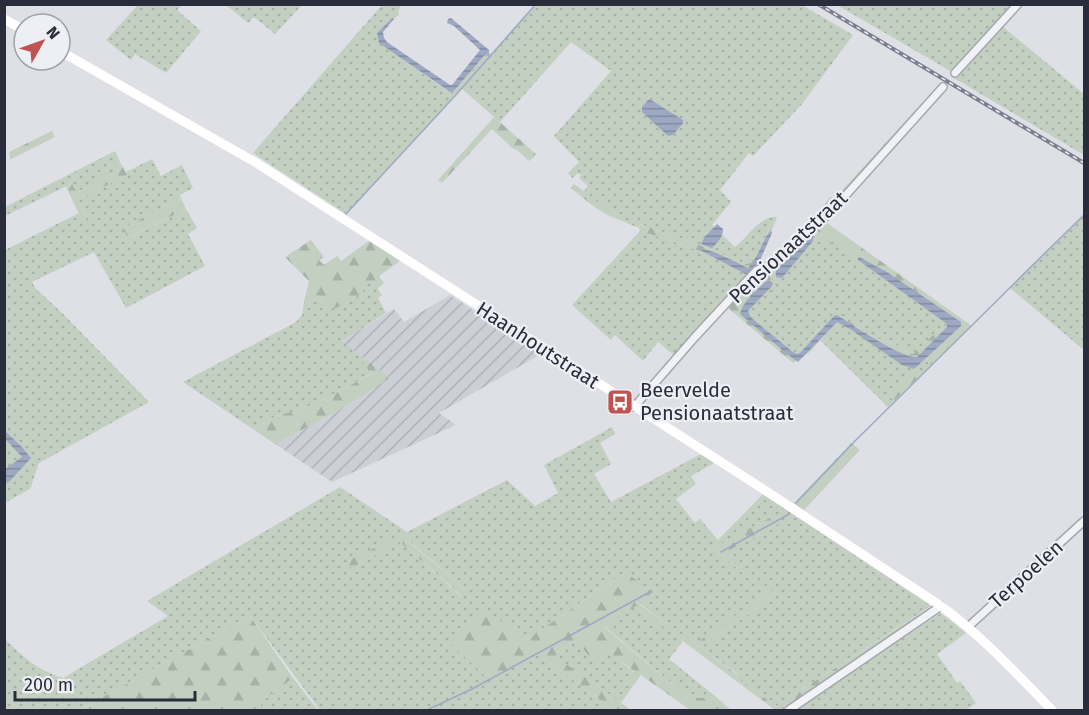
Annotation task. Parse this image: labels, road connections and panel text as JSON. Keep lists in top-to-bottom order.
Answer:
{
  "streets": {
    "street": ["Pensionaatstraat", "Haanhoutstraat", "Terpoelen"]
  },
  "crossings": [
    ["Pensionaatstraat", "Haanhoutstraat"],
    ["Haanhoutstraat", "Terpoelen"]
  ],
  "places": {
    "bus stop": ["Beervelde Pensionaatstraat"]
  },
  "scale_bar": "200 m",
  "north": "top right"
}
